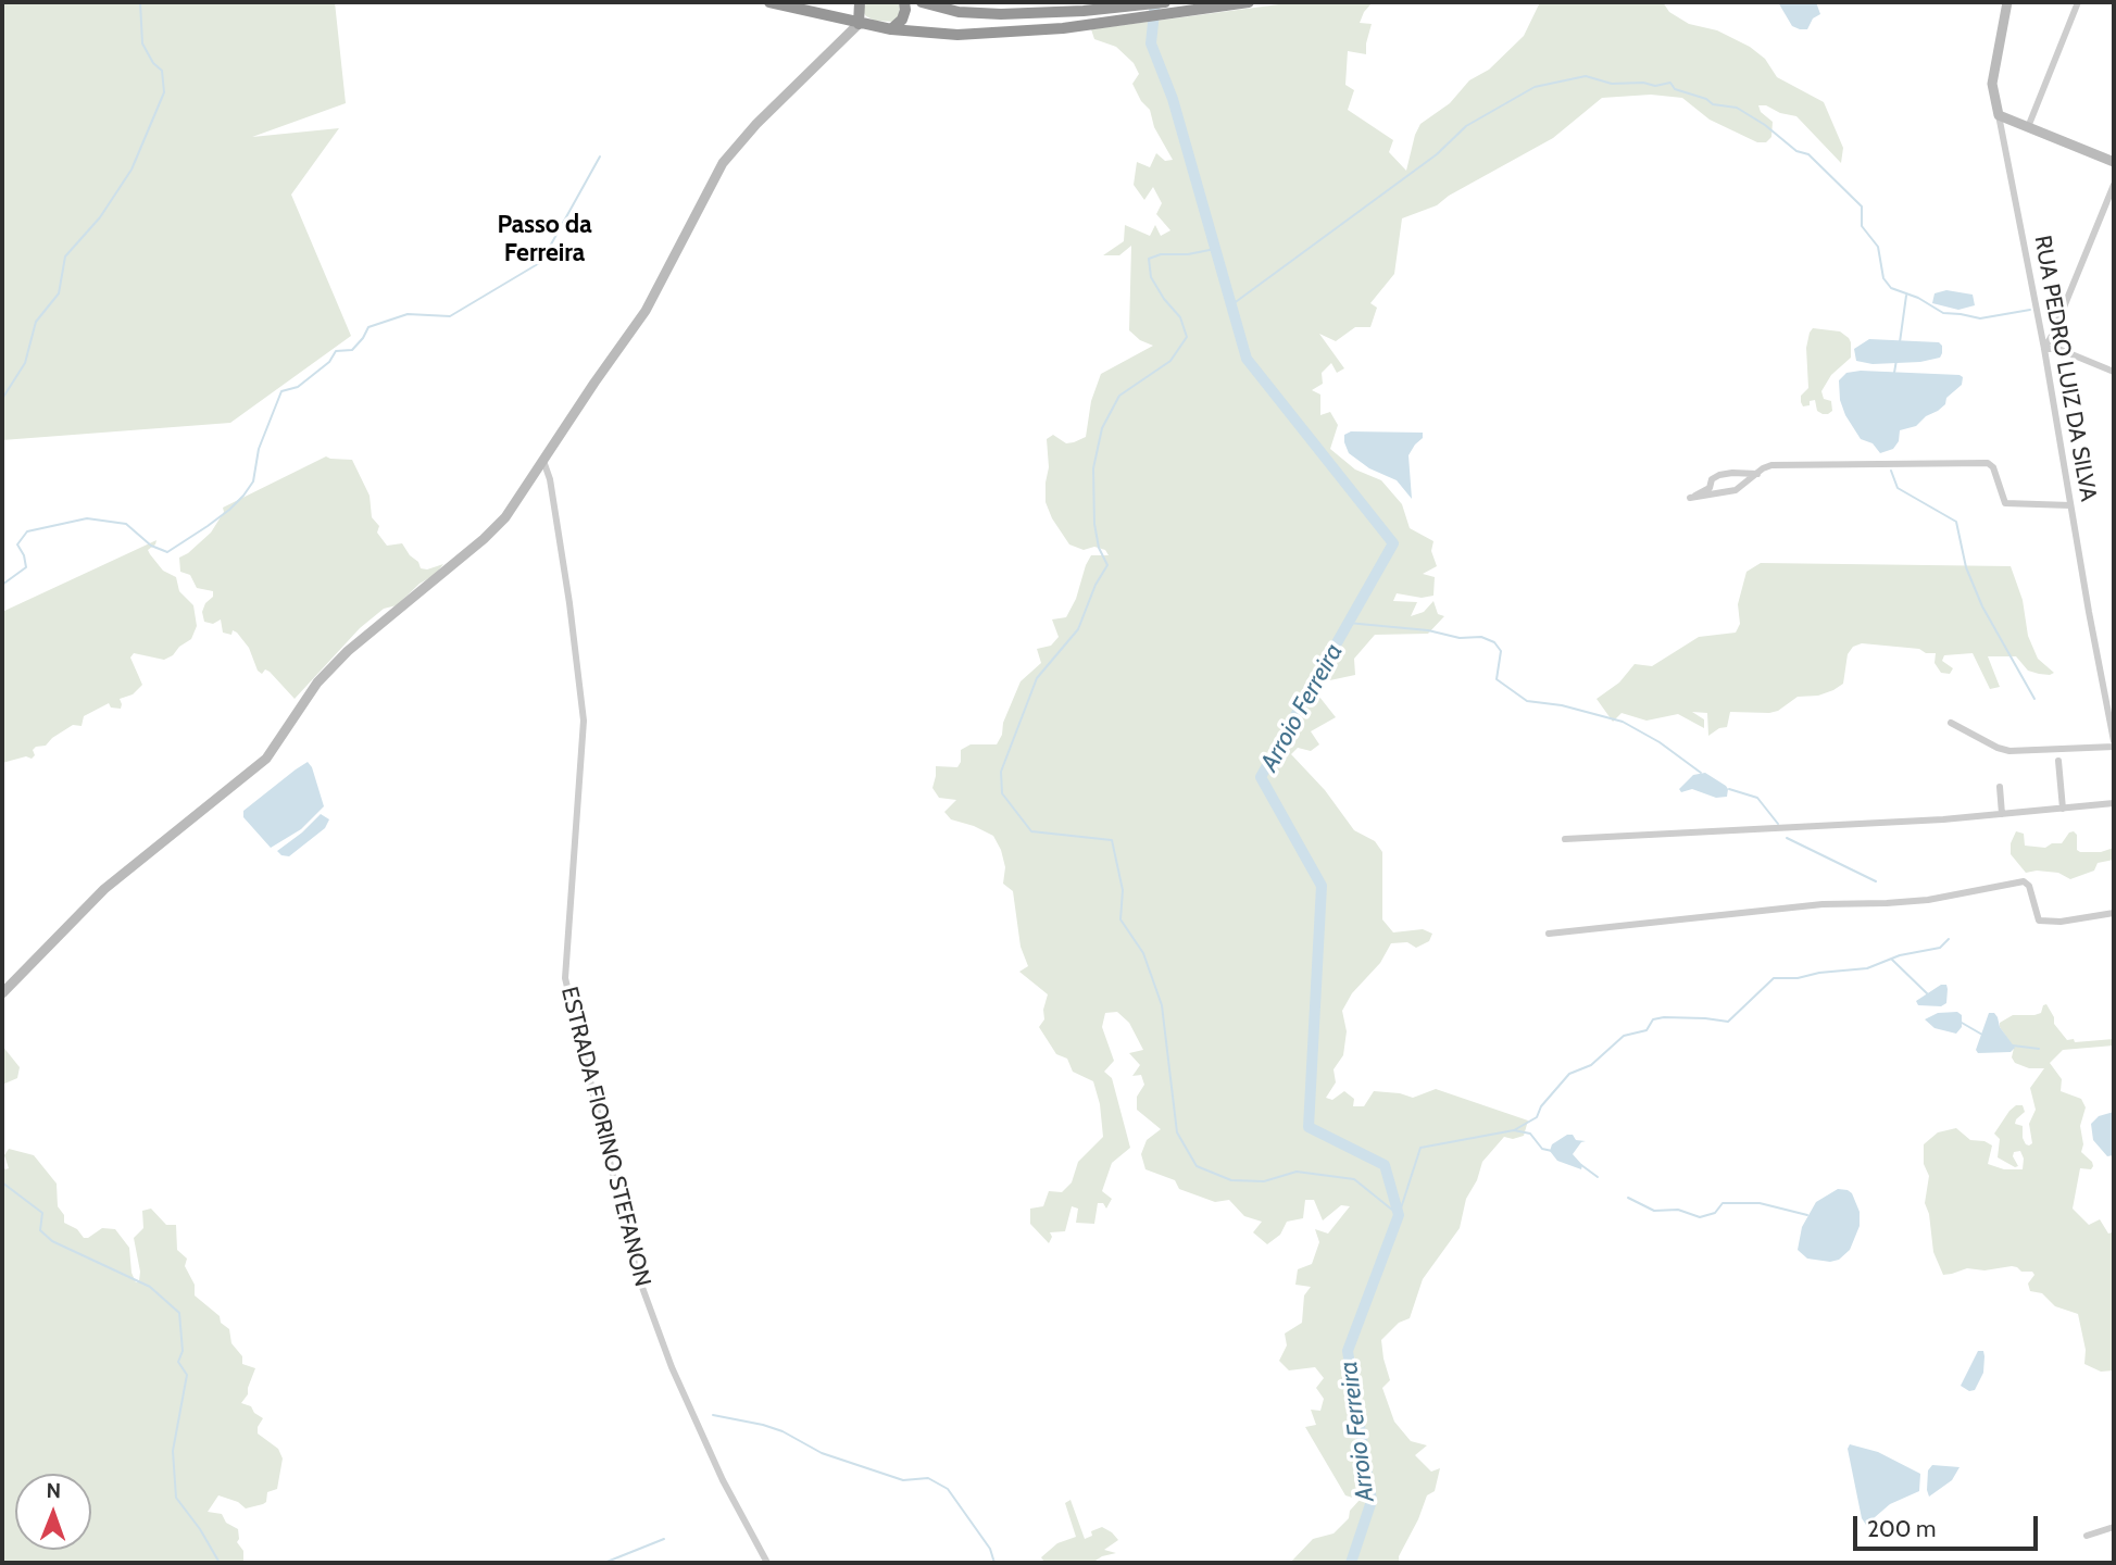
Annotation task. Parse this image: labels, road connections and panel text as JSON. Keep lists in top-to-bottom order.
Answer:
{
  "streets": {
    "street": ["RUA PEDRO LUIZ DA SILVA", "ESTRADA FIORINO STEFANON"]
  },
  "districts": ["Passo da Ferreira"],
  "water": ["Arroio Ferreira"],
  "scale_bar": "200 m",
  "north": "top"
}
